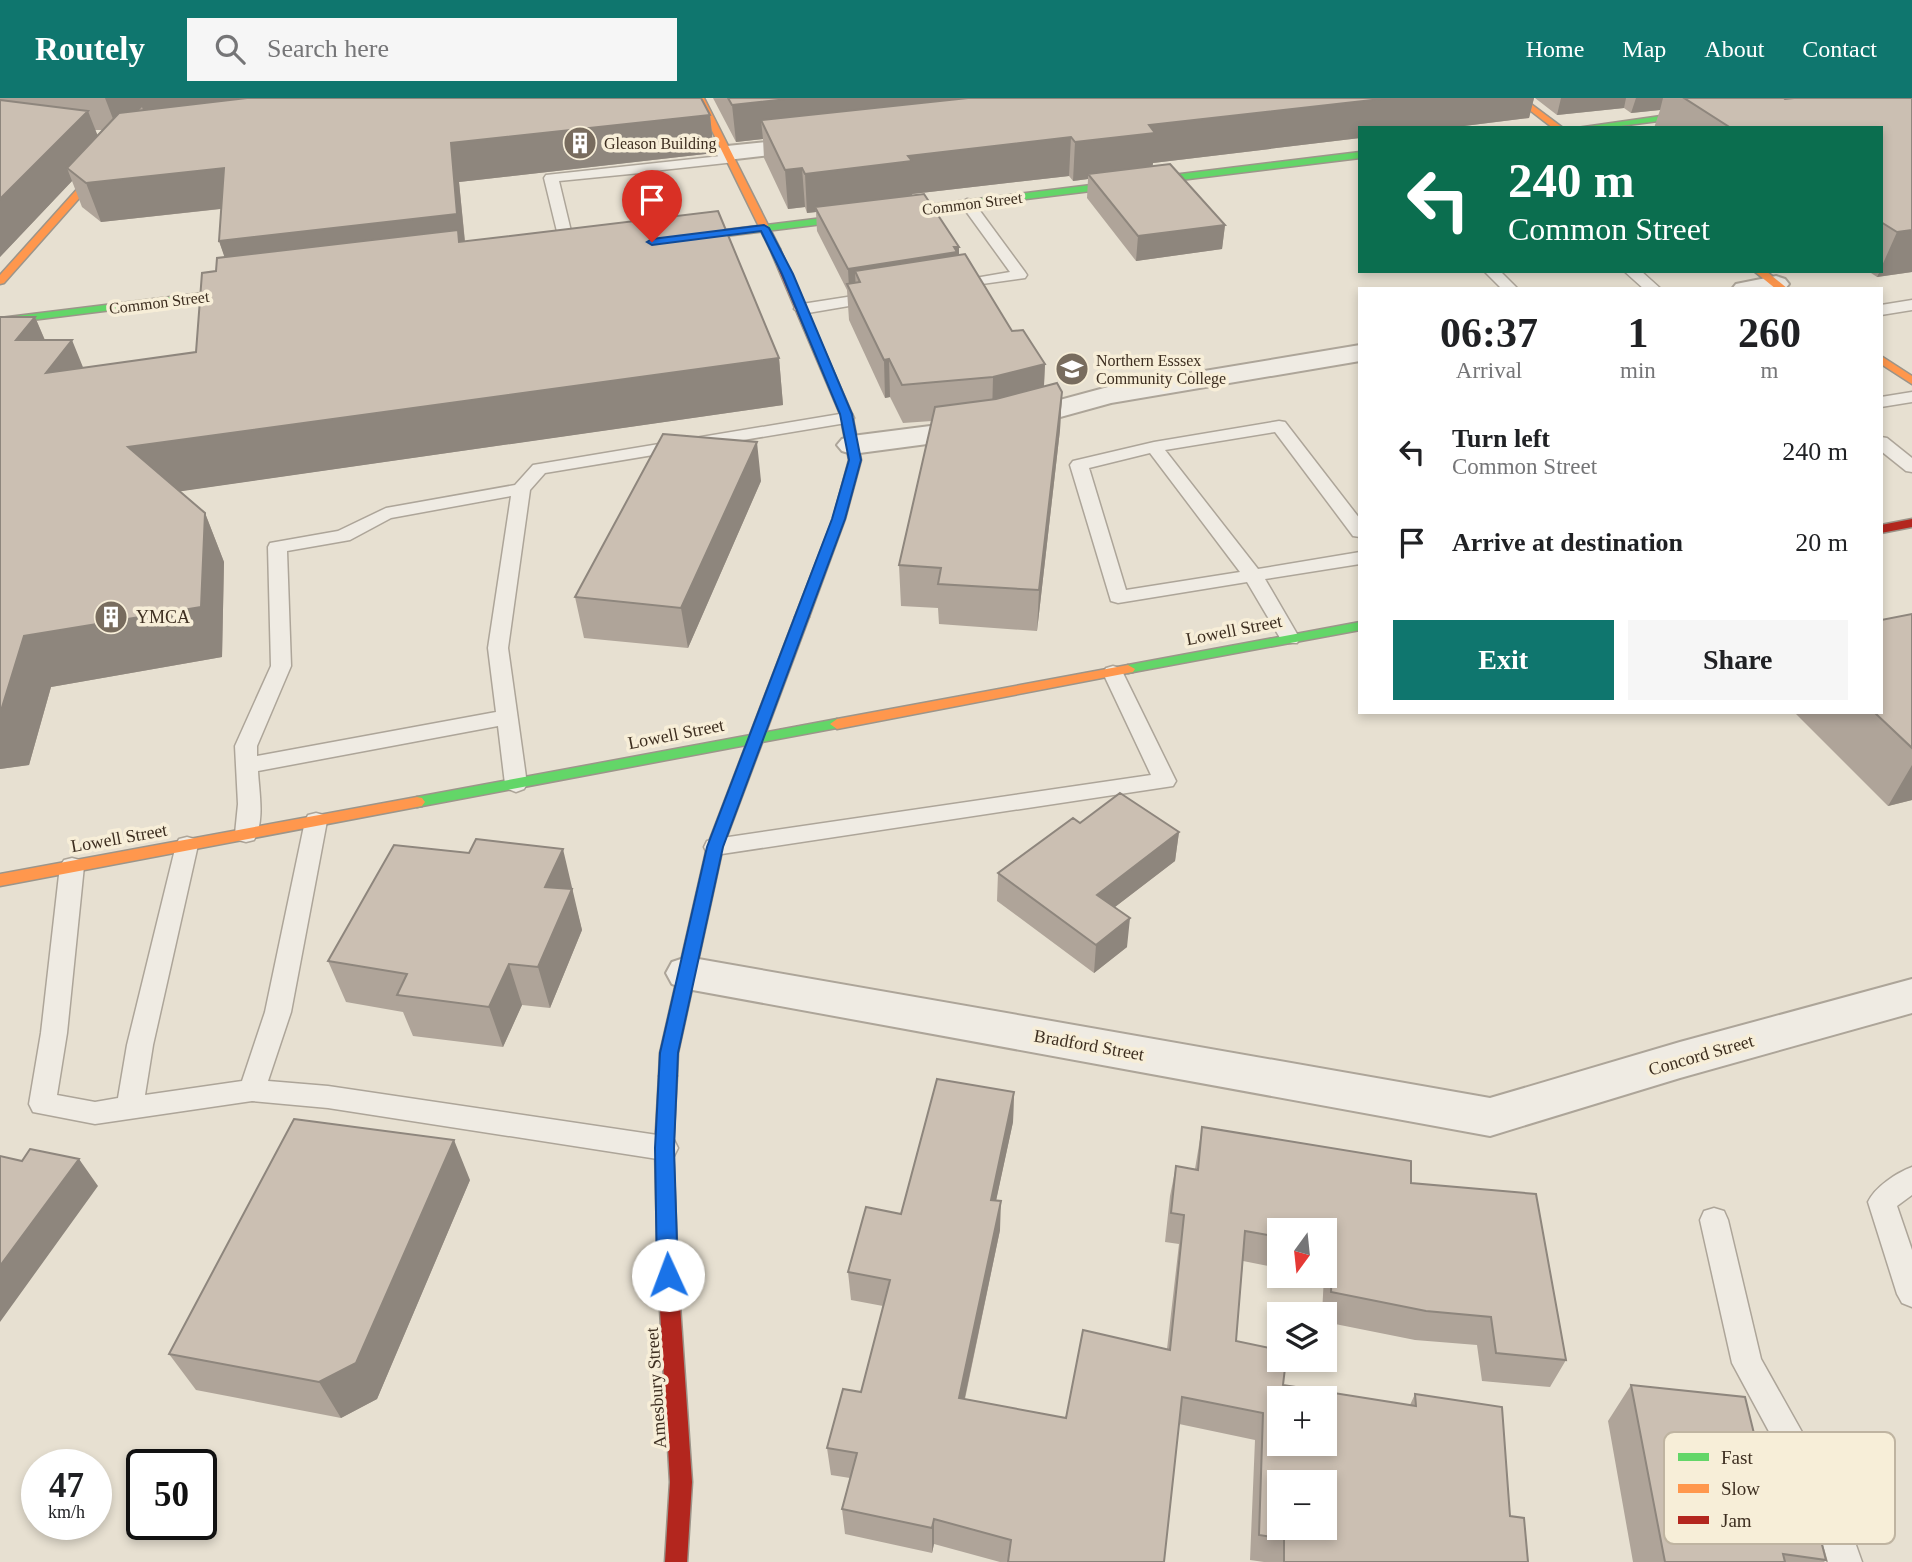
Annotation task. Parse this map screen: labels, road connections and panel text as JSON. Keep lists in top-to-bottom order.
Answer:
{
  "streets": {
    "main road": ["Common Street", "Lowell Street", "Amesbury Street"],
    "street": ["Bradford Street", "Concord Street"]
  },
  "crossings": [
    ["Common Street", "Amesbury Street"],
    ["Lowell Street", "Amesbury Street"],
    ["Bradford Street", "Concord Street"],
    ["Bradford Street", "Amesbury Street"]
  ],
  "places": {
    "building": ["Gleason Building", "YMCA"],
    "school or university": ["Northern Esssex Community College"]
  },
  "legend": ["Fast", "Slow", "Jam"],
  "north": "bottom",
  "page": {
    "header": "Routely",
    "search": "Search here",
    "nav": [
      "Home",
      "Map",
      "About",
      "Contact"
    ],
    "turn": ["240 m", "Common Street"],
    "eta": [
      "06:37",
      "Arrival",
      "1",
      "min",
      "260",
      "m"
    ],
    "list": [
      {
        "name": "Turn left",
        "note": "Common Street",
        "value": "240 m"
      },
      {
        "name": "Arrive at destination",
        "value": "20 m"
      }
    ],
    "buttons": ["Exit", "Share"],
    "map_buttons": ["+", "−"],
    "speed": "47 km/h",
    "limit": "50"
  }
}
